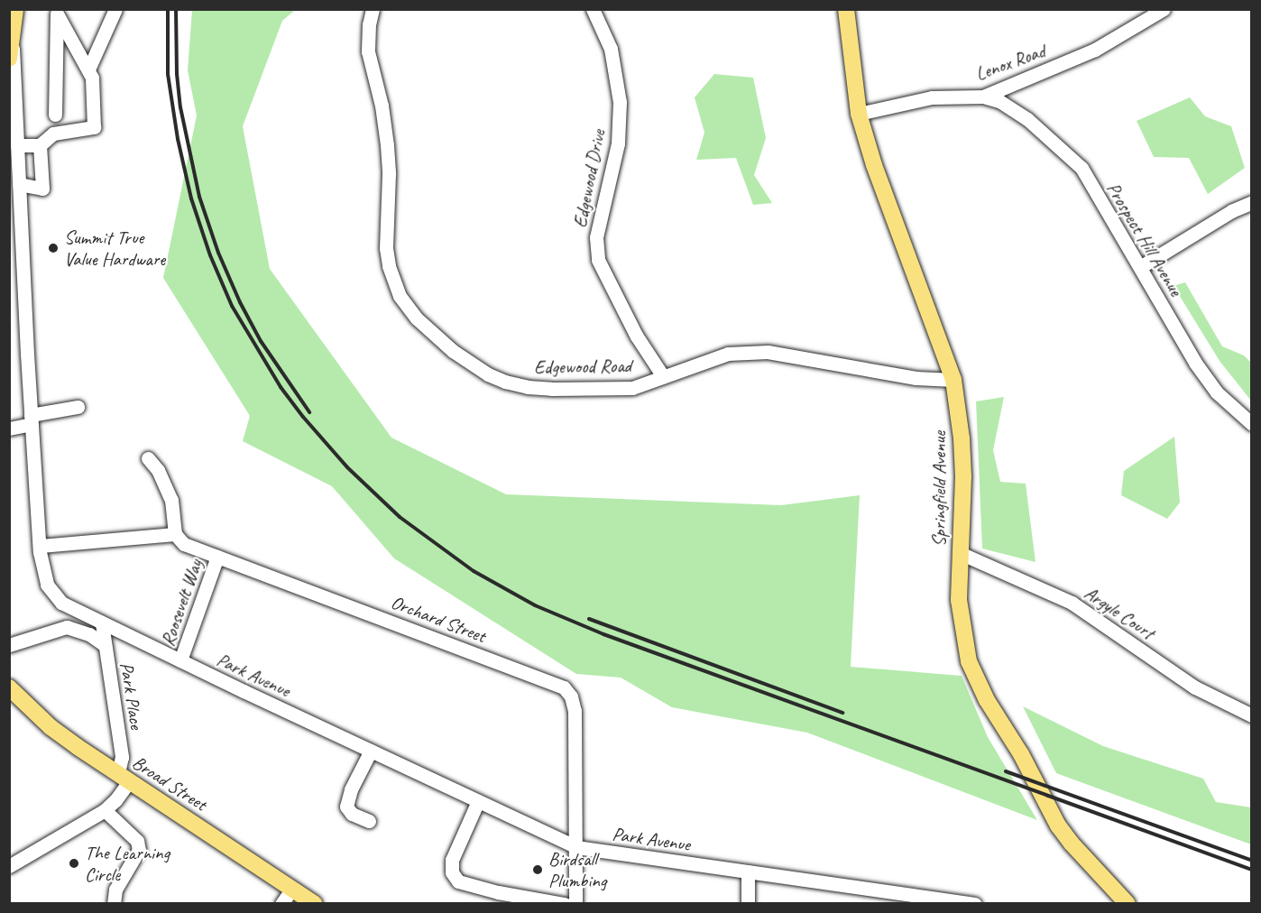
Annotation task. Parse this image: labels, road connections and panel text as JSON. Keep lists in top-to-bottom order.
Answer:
{
  "streets": {
    "main road": ["Springfield Avenue", "Broad Street"],
    "street": [
      "Lenox Road",
      "Edgewood Drive",
      "Prospect Hill Avenue",
      "Edgewood Road",
      "Roosevelt Way",
      "Argyle Court",
      "Orchard Street",
      "Park Avenue",
      "Park Place"
    ]
  },
  "crossings": [
    ["Lenox Road", "Prospect Hill Avenue"],
    ["Lenox Road", "Springfield Avenue"],
    ["Edgewood Drive", "Edgewood Road"],
    ["Edgewood Road", "Springfield Avenue"],
    ["Springfield Avenue", "Argyle Court"],
    ["Roosevelt Way", "Orchard Street"],
    ["Roosevelt Way", "Park Avenue"],
    ["Orchard Street", "Park Avenue"],
    ["Park Avenue", "Park Place"],
    ["Park Place", "Broad Street"]
  ],
  "places": ["Summit True Value Hardware", "The Learning Circle", "Birdsall Plumbing"]
}
